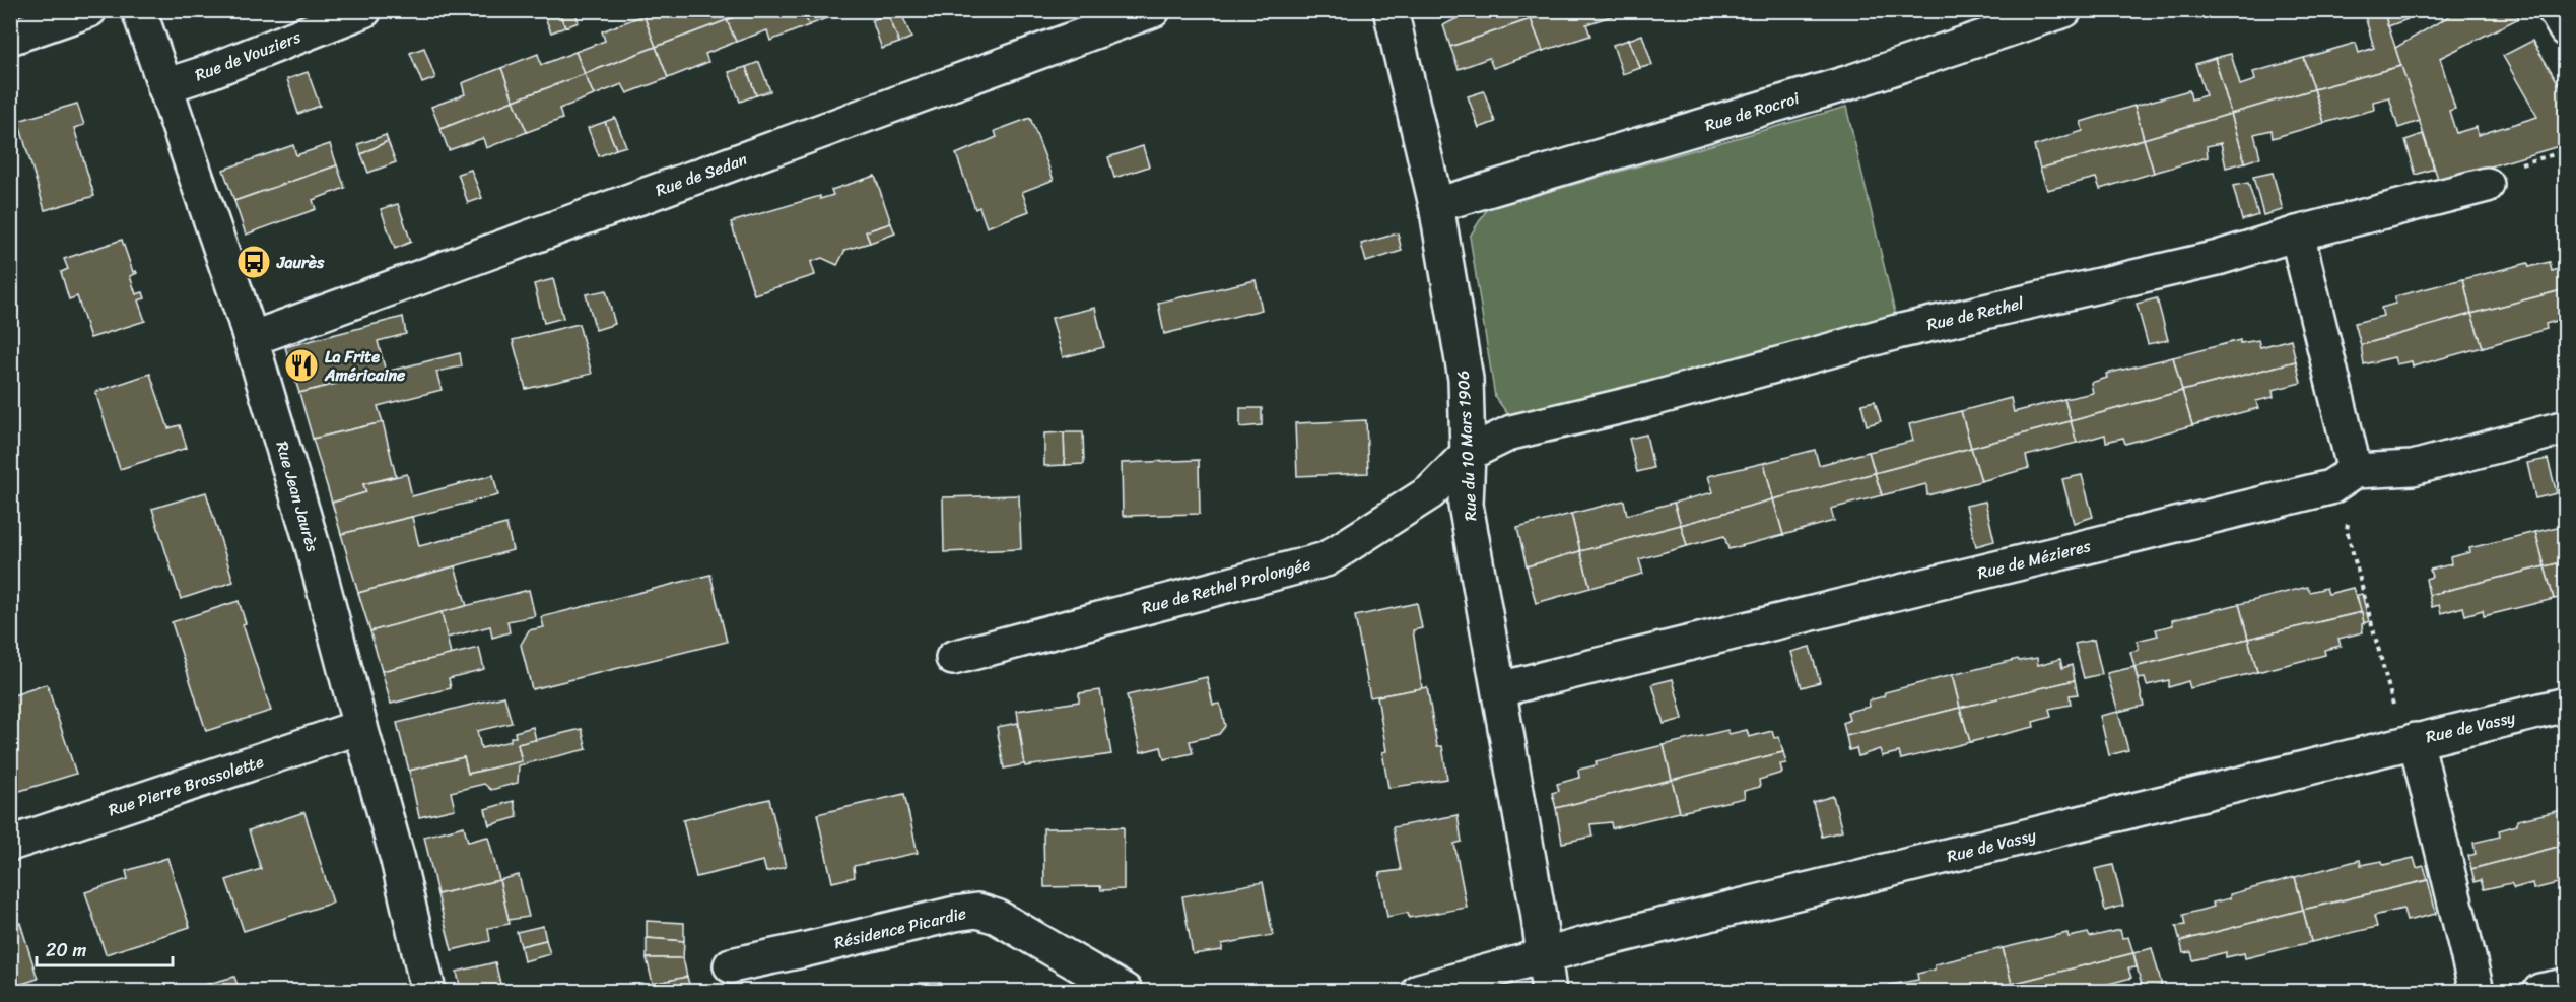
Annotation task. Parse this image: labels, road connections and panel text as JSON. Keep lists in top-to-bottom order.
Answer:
{
  "streets": {
    "street": [
      "Rue de Vouziers",
      "Rue de Rocroi",
      "Rue de Sedan",
      "Rue de Rethel",
      "Rue du 10 Mars 1906",
      "Rue Jean Jaurès",
      "Rue de Mézieres",
      "Rue de Rethel Prolongée",
      "Rue de Vassy",
      "Rue Pierre Brossolette",
      "Résidence Picardie"
    ]
  },
  "crossings": [
    ["Rue de Vouziers", "Rue Jean Jaurès"],
    ["Rue de Rocroi", "Rue du 10 Mars 1906"],
    ["Rue de Sedan", "Rue Jean Jaurès"],
    ["Rue de Rethel", "Rue du 10 Mars 1906"],
    ["Rue de Rethel", "Rue de Rethel Prolongée"],
    ["Rue du 10 Mars 1906", "Rue de Mézieres"],
    ["Rue du 10 Mars 1906", "Rue de Rethel Prolongée"],
    ["Rue du 10 Mars 1906", "Rue de Vassy"],
    ["Rue Jean Jaurès", "Rue Pierre Brossolette"]
  ],
  "places": {
    "bus stop": ["Jaurès"],
    "restaurant": ["La Frite Américaine"]
  },
  "scale_bar": "20 m"
}
